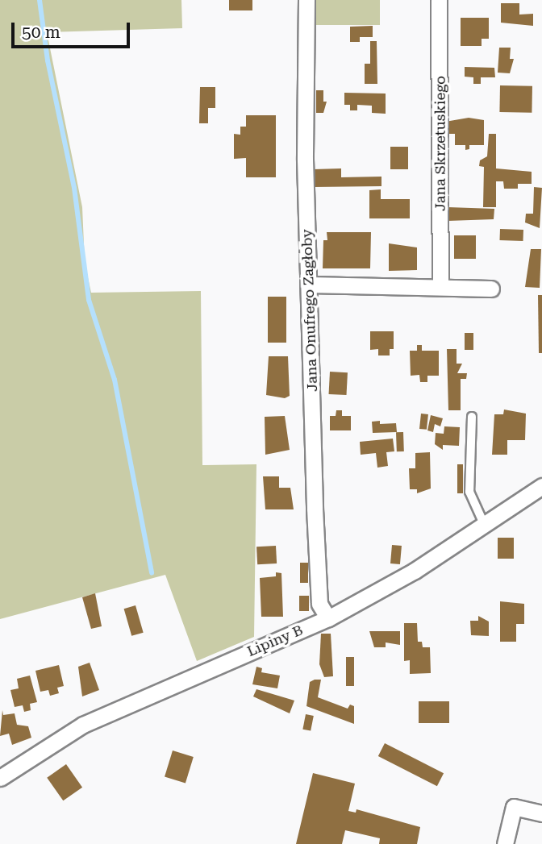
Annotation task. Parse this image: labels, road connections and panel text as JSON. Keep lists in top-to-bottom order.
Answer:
{
  "streets": {
    "street": ["Jana Skrzetuskiego", "Jana Onufrego Zagłoby", "Lipiny B"]
  },
  "crossings": [
    ["Jana Onufrego Zagłoby", "Lipiny B"]
  ],
  "scale_bar": "50 m"
}
